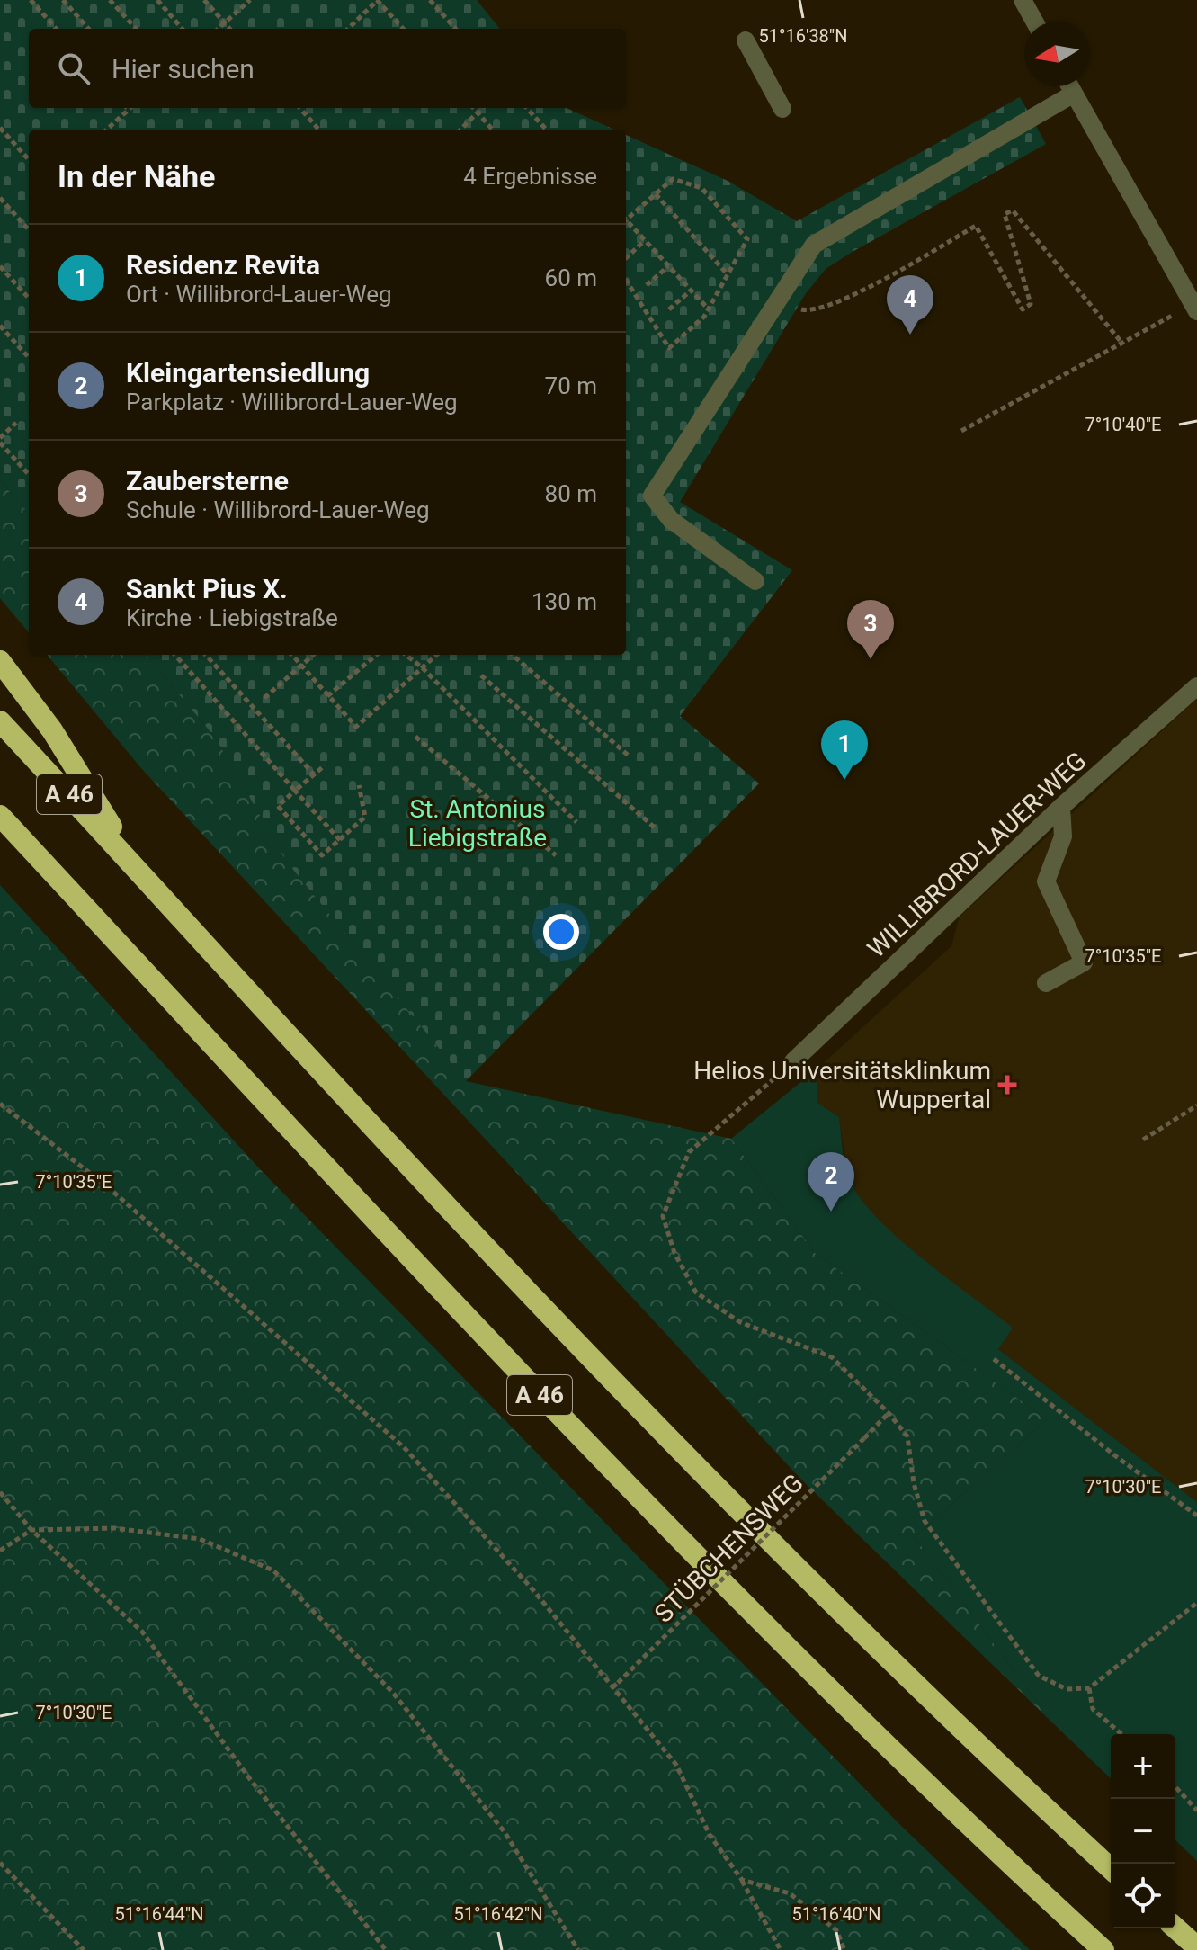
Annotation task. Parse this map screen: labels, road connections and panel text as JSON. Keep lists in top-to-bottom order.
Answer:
{
  "streets": {
    "highway": ["A 46"],
    "street": ["WILLIBRORD-LAUER-WEG"],
    "path": ["STÜBCHENSWEG"]
  },
  "parks": ["St. Antonius Liebigstraße"],
  "places": {
    "health": ["Helios Universitätsklinkum Wuppertal"]
  },
  "north": "left",
  "page": {
    "search": "Hier suchen",
    "heading": ["In der Nähe", "4 Ergebnisse"],
    "list": [
      {
        "mark": "1",
        "name": "Residenz Revita",
        "note": "Ort · Willibrord-Lauer-Weg",
        "value": "60 m"
      },
      {
        "mark": "2",
        "name": "Kleingartensiedlung",
        "note": "Parkplatz · Willibrord-Lauer-Weg",
        "value": "70 m"
      },
      {
        "mark": "3",
        "name": "Zaubersterne",
        "note": "Schule · Willibrord-Lauer-Weg",
        "value": "80 m"
      },
      {
        "mark": "4",
        "name": "Sankt Pius X.",
        "note": "Kirche · Liebigstraße",
        "value": "130 m"
      }
    ],
    "pins": [
      "4",
      "3",
      "1",
      "2"
    ],
    "map_buttons": ["+", "−"]
  },
  "coordinates": [
    "51°16'38\"N",
    "7°10'40\"E",
    "7°10'35\"E",
    "7°10'30\"E",
    "51°16'44\"N",
    "51°16'42\"N",
    "51°16'40\"N"
  ]
}
